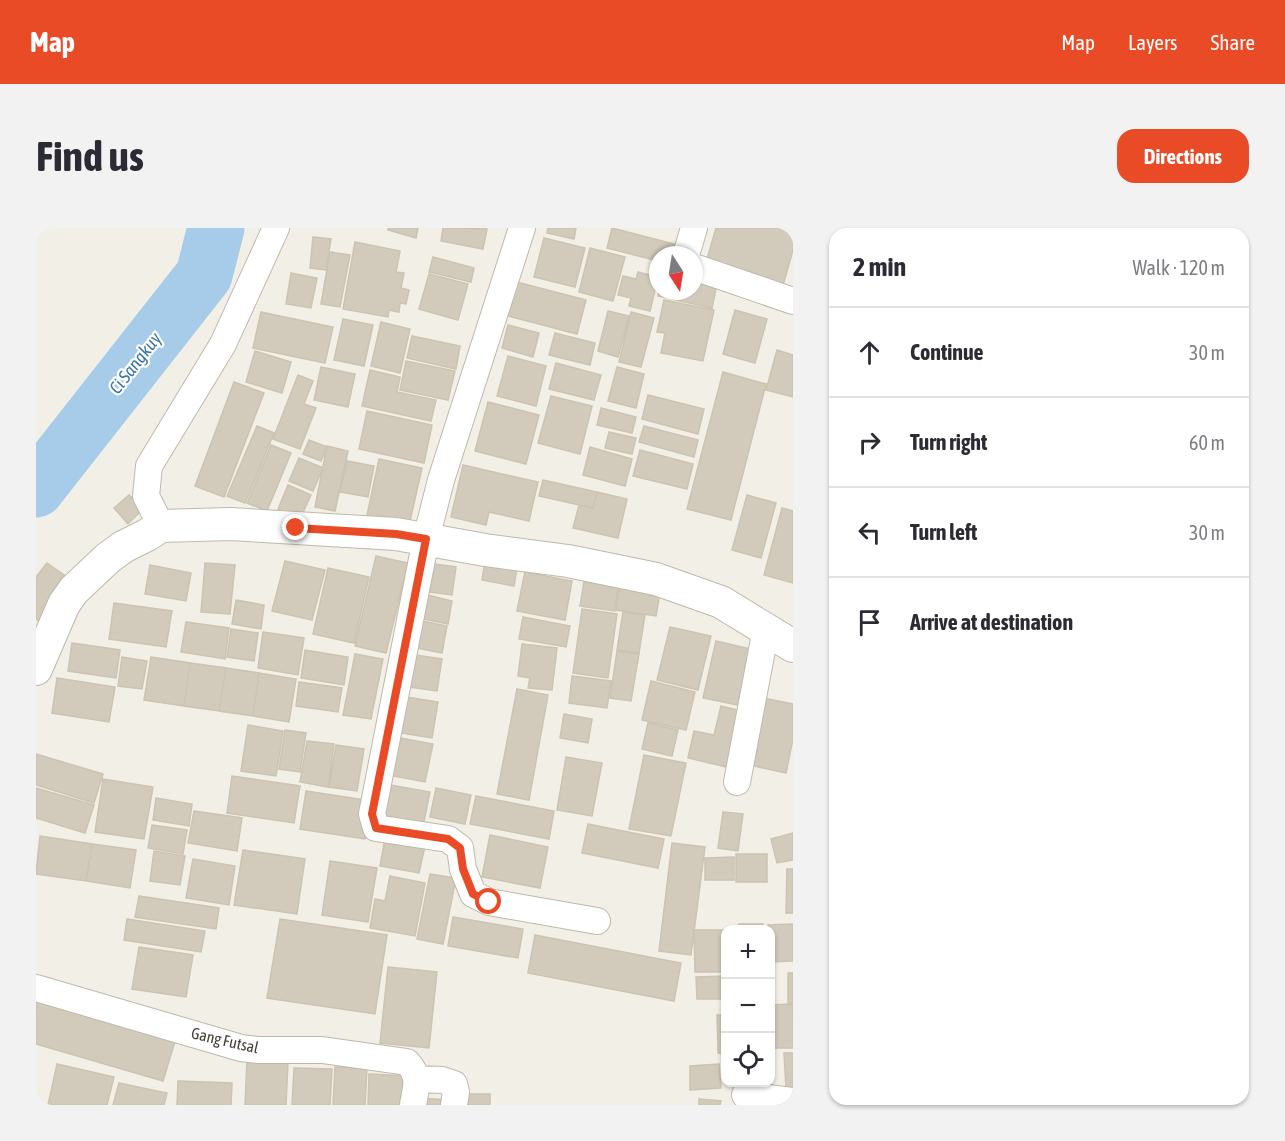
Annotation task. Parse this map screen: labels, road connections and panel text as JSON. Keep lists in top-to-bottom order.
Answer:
{
  "streets": {
    "street": ["Gang Futsal"]
  },
  "water": ["Ci Sangkuy"],
  "north": "bottom",
  "page": {
    "header": "Map",
    "nav": ["Map", "Layers", "Share"],
    "buttons": "Directions",
    "title": "Find us",
    "heading": ["2 min", "Walk · 120 m"],
    "list": [
      ["Continue", "30 m"],
      ["Turn right", "60 m"],
      ["Turn left", "30 m"],
      "Arrive at destination"
    ],
    "map_buttons": ["+", "−"]
  }
}
